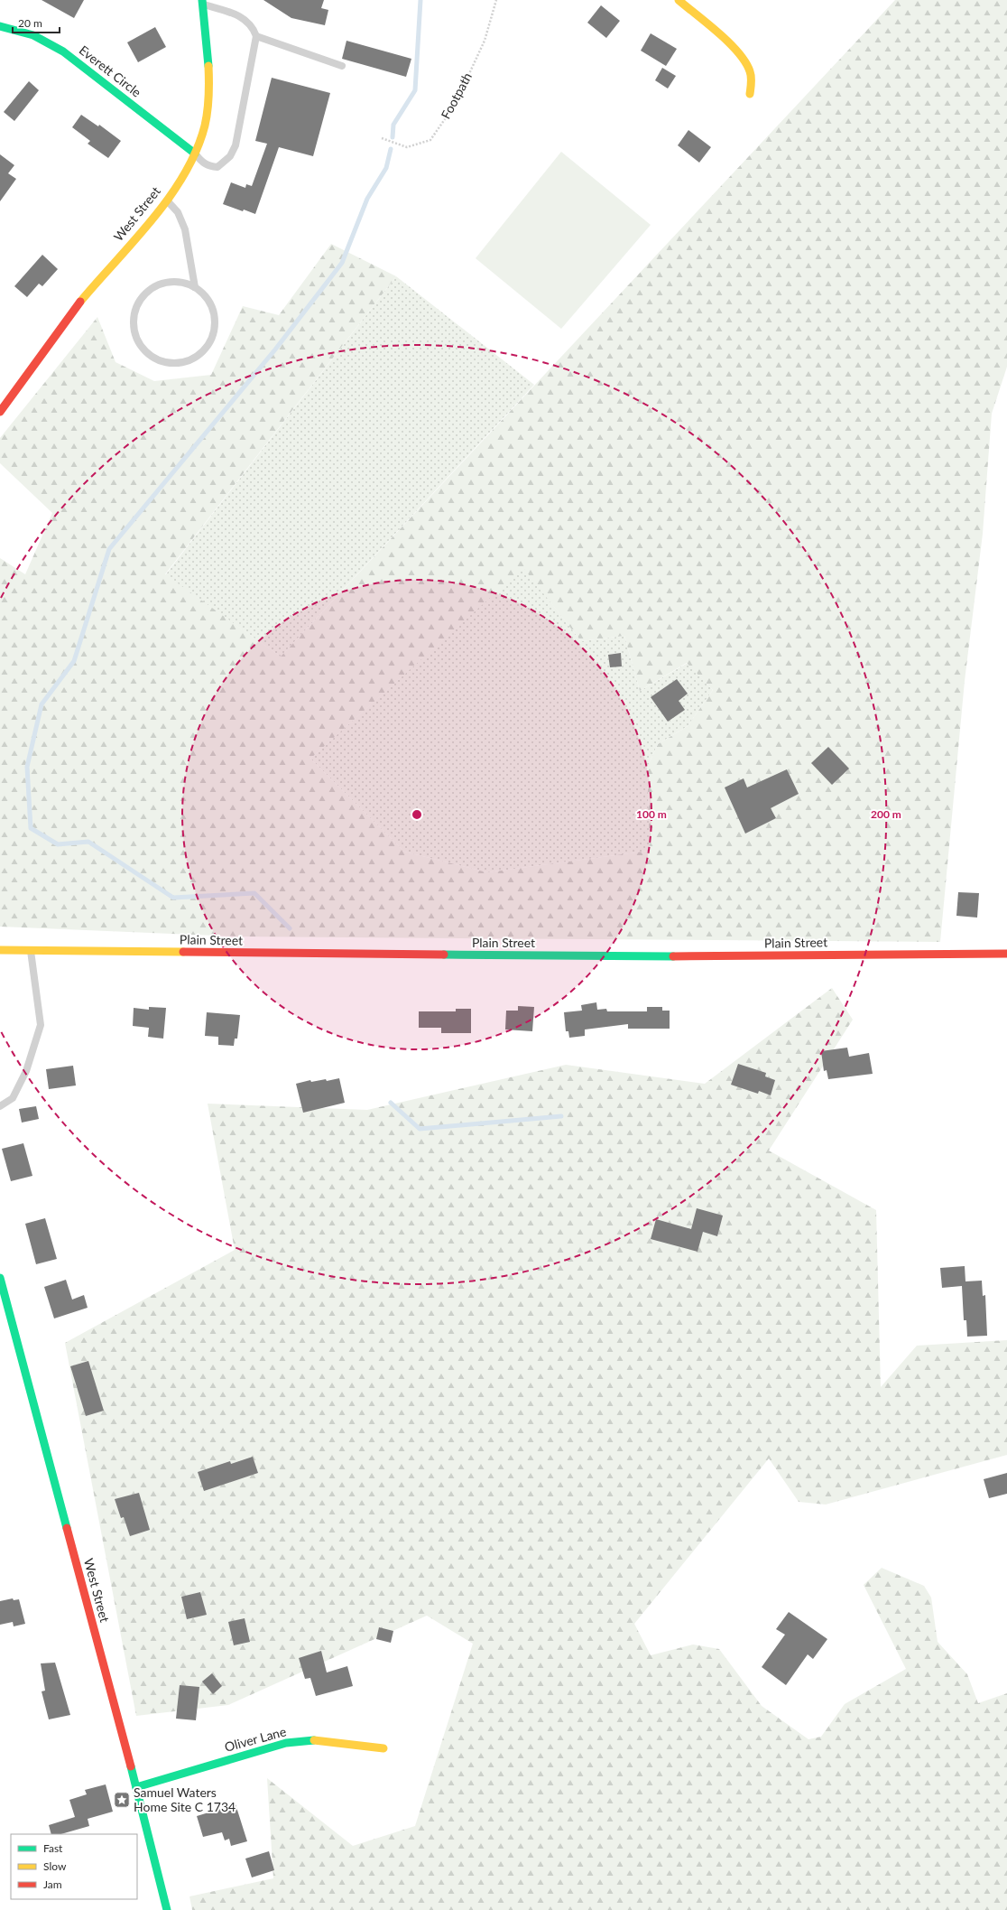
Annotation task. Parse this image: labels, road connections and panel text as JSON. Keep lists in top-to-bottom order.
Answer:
{
  "streets": {
    "street": [
      "Everett Circle",
      "West Street",
      "Plain Street",
      "Oliver Lane"
    ],
    "path": ["Footpath"]
  },
  "crossings": [
    ["Everett Circle", "West Street"],
    ["West Street", "Oliver Lane"]
  ],
  "places": {
    "place": ["Samuel Waters Home Site C 1734"]
  },
  "legend": ["Fast", "Slow", "Jam"],
  "scale_bar": "20 m",
  "rings": ["100 m", "200 m"]
}
